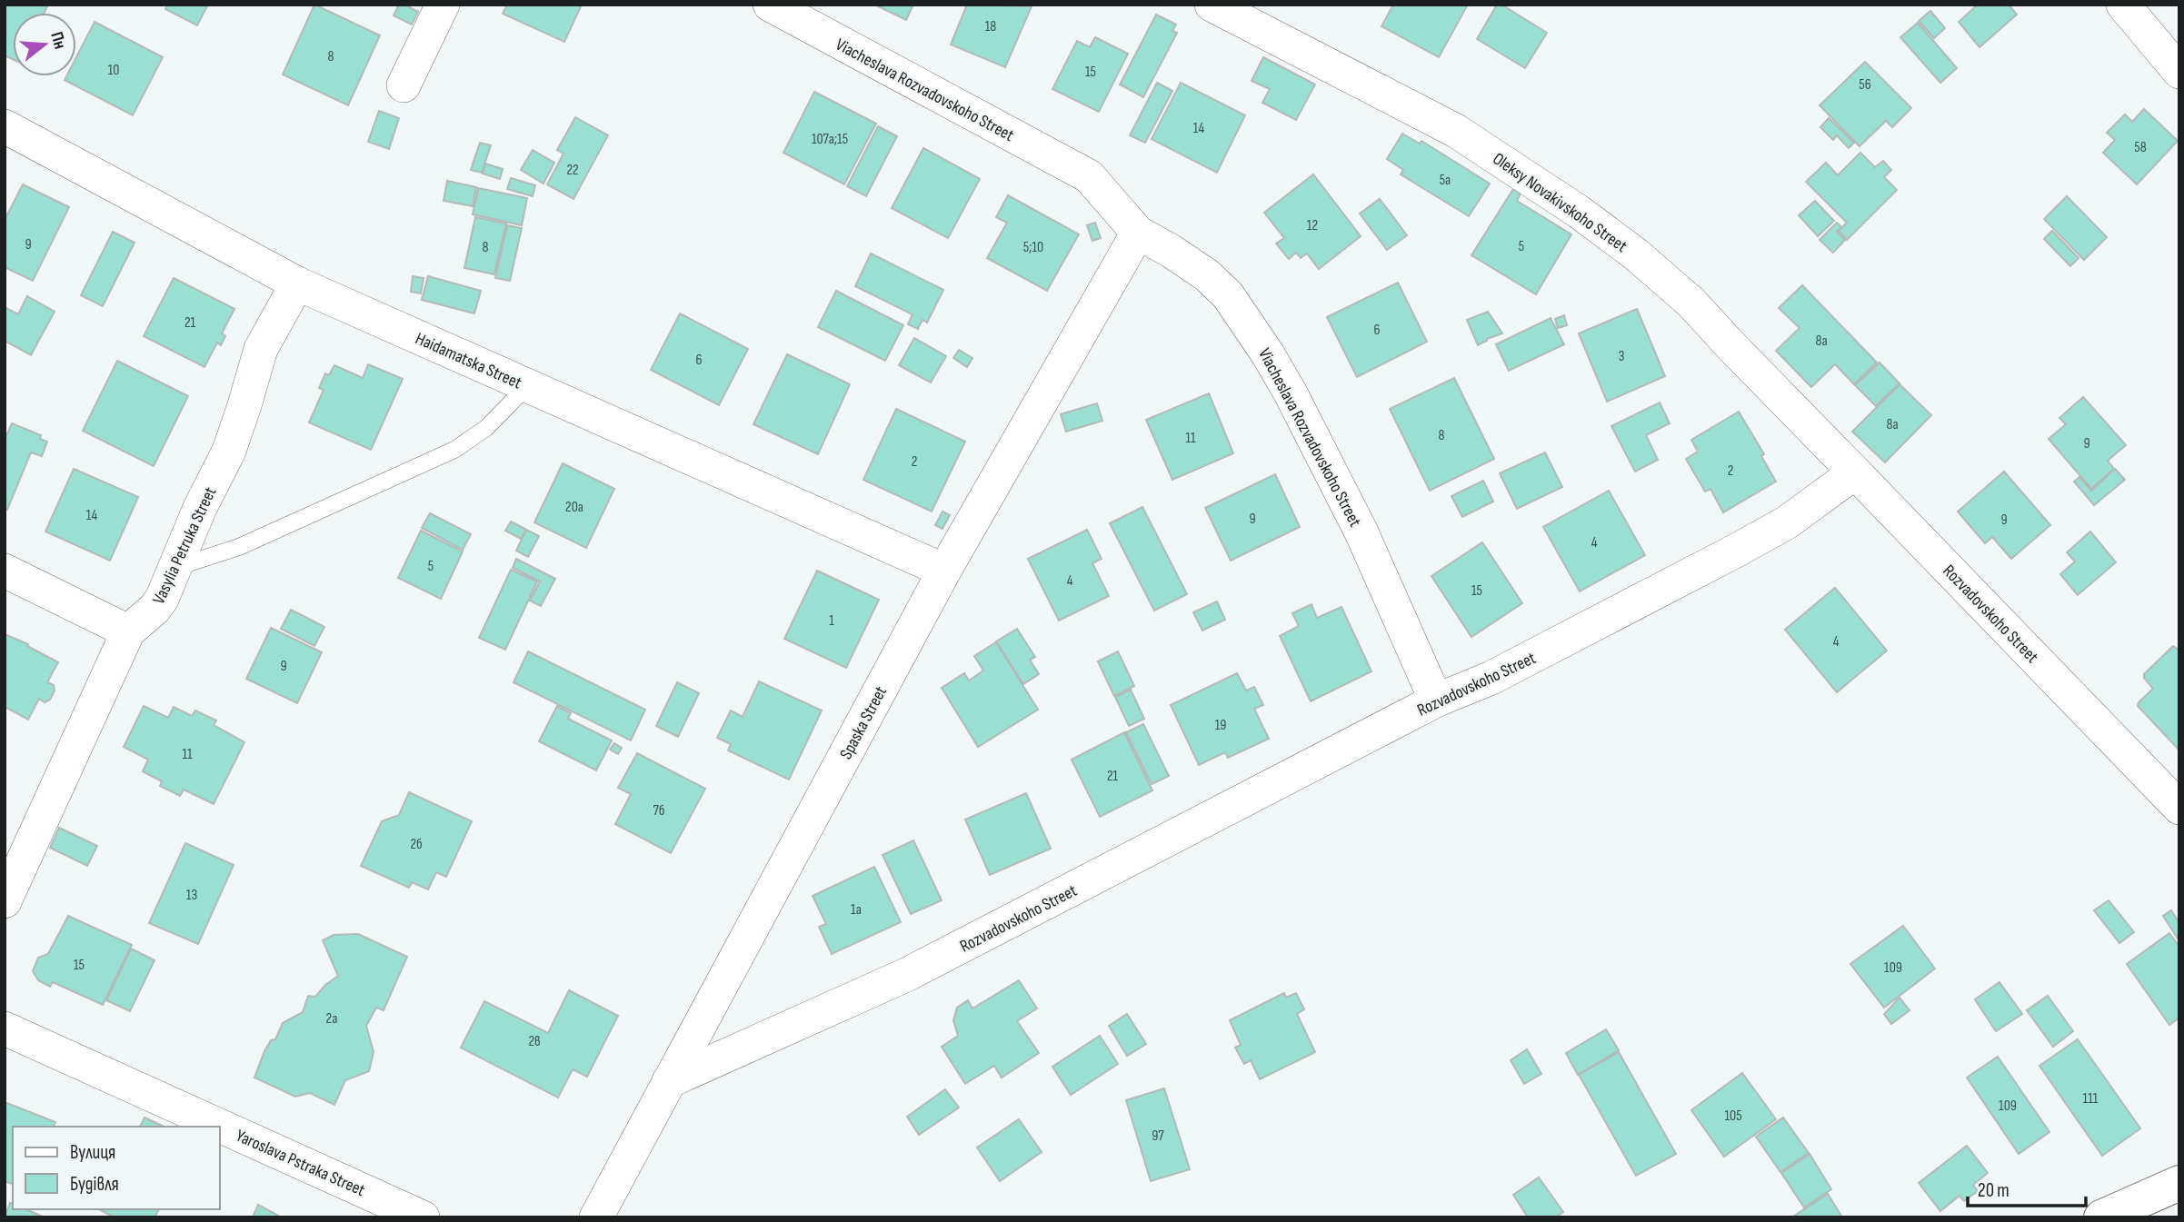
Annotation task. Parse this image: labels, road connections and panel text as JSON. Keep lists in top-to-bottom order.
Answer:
{
  "streets": {
    "street": [
      "Viacheslava Rozvadovskoho Street",
      "Oleksy Novakivskoho Street",
      "Haidamatska Street",
      "Vasylia Petruka Street",
      "Rozvadovskoho Street",
      "Spaska Street",
      "Yaroslava Pstraka Street"
    ]
  },
  "crossings": [
    ["Viacheslava Rozvadovskoho Street", "Rozvadovskoho Street"],
    ["Viacheslava Rozvadovskoho Street", "Spaska Street"],
    ["Oleksy Novakivskoho Street", "Rozvadovskoho Street"],
    ["Haidamatska Street", "Vasylia Petruka Street"],
    ["Haidamatska Street", "Spaska Street"],
    ["Rozvadovskoho Street", "Spaska Street"]
  ],
  "house_numbers": [
    "18",
    "8",
    "10",
    "15",
    "56",
    "14",
    "107а;15",
    "58",
    "22",
    "5а",
    "12",
    "9",
    "5",
    "8",
    "5;10",
    "21",
    "6",
    "8а",
    "3",
    "6",
    "8а",
    "8",
    "11",
    "9",
    "2",
    "2",
    "20а",
    "14",
    "9",
    "9",
    "4",
    "5",
    "4",
    "15",
    "1",
    "4",
    "9",
    "19",
    "11",
    "21",
    "7б",
    "2б",
    "13",
    "1а",
    "15",
    "109",
    "2а",
    "2в",
    "111",
    "109",
    "105",
    "97"
  ],
  "legend": ["Вулиця", "Будівля"],
  "scale_bar": "20 m",
  "north": "right"
}
